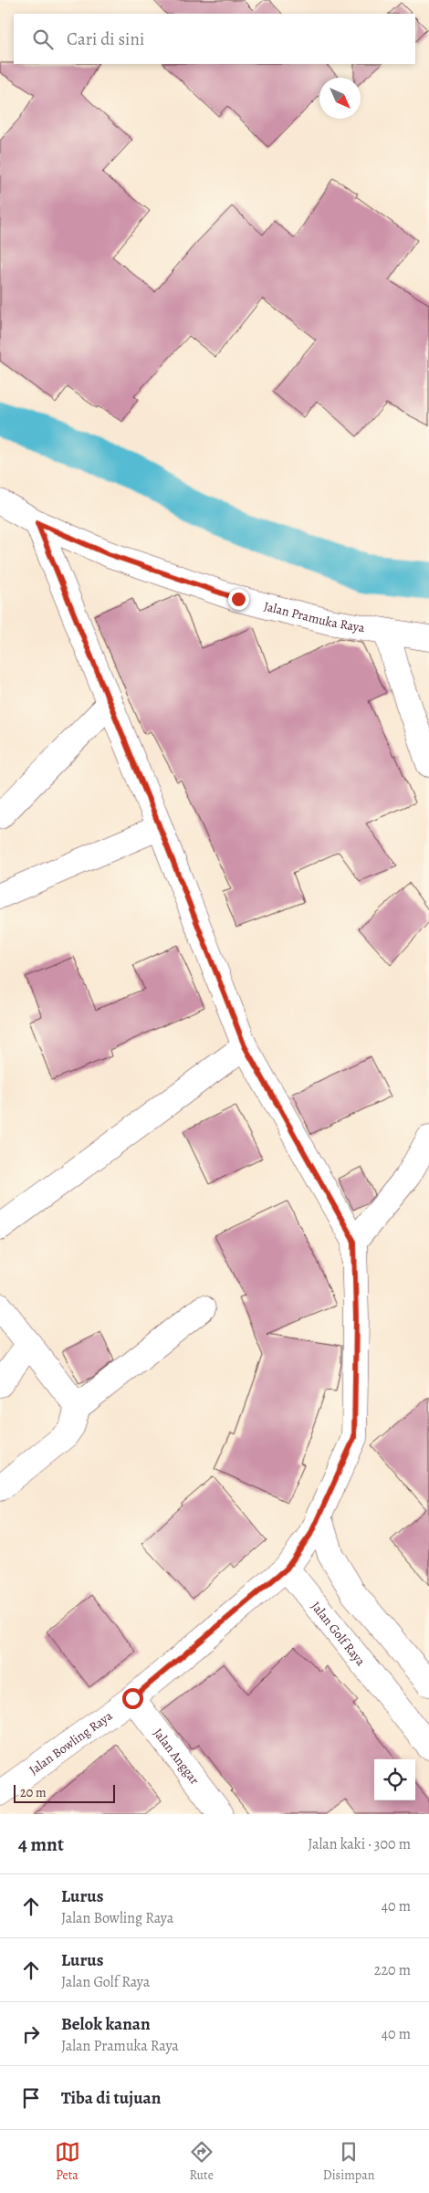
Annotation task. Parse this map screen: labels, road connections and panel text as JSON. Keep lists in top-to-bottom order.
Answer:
{
  "streets": {
    "street": [
      "Jalan Pramuka Raya",
      "Jalan Golf Raya",
      "Jalan Bowling Raya",
      "Jalan Anggar"
    ]
  },
  "crossings": [
    ["Jalan Golf Raya", "Jalan Bowling Raya"],
    ["Jalan Bowling Raya", "Jalan Anggar"]
  ],
  "scale_bar": "20 m",
  "north": "bottom right",
  "page": {
    "search": "Cari di sini",
    "scale": "20 m",
    "heading": ["4 mnt", "Jalan kaki · 300 m"],
    "list": [
      ["Lurus", "Jalan Bowling Raya", "40 m"],
      ["Lurus", "Jalan Golf Raya", "220 m"],
      ["Belok kanan", "Jalan Pramuka Raya", "40 m"],
      "Tiba di tujuan"
    ],
    "nav": ["Peta", "Rute", "Disimpan"]
  }
}
